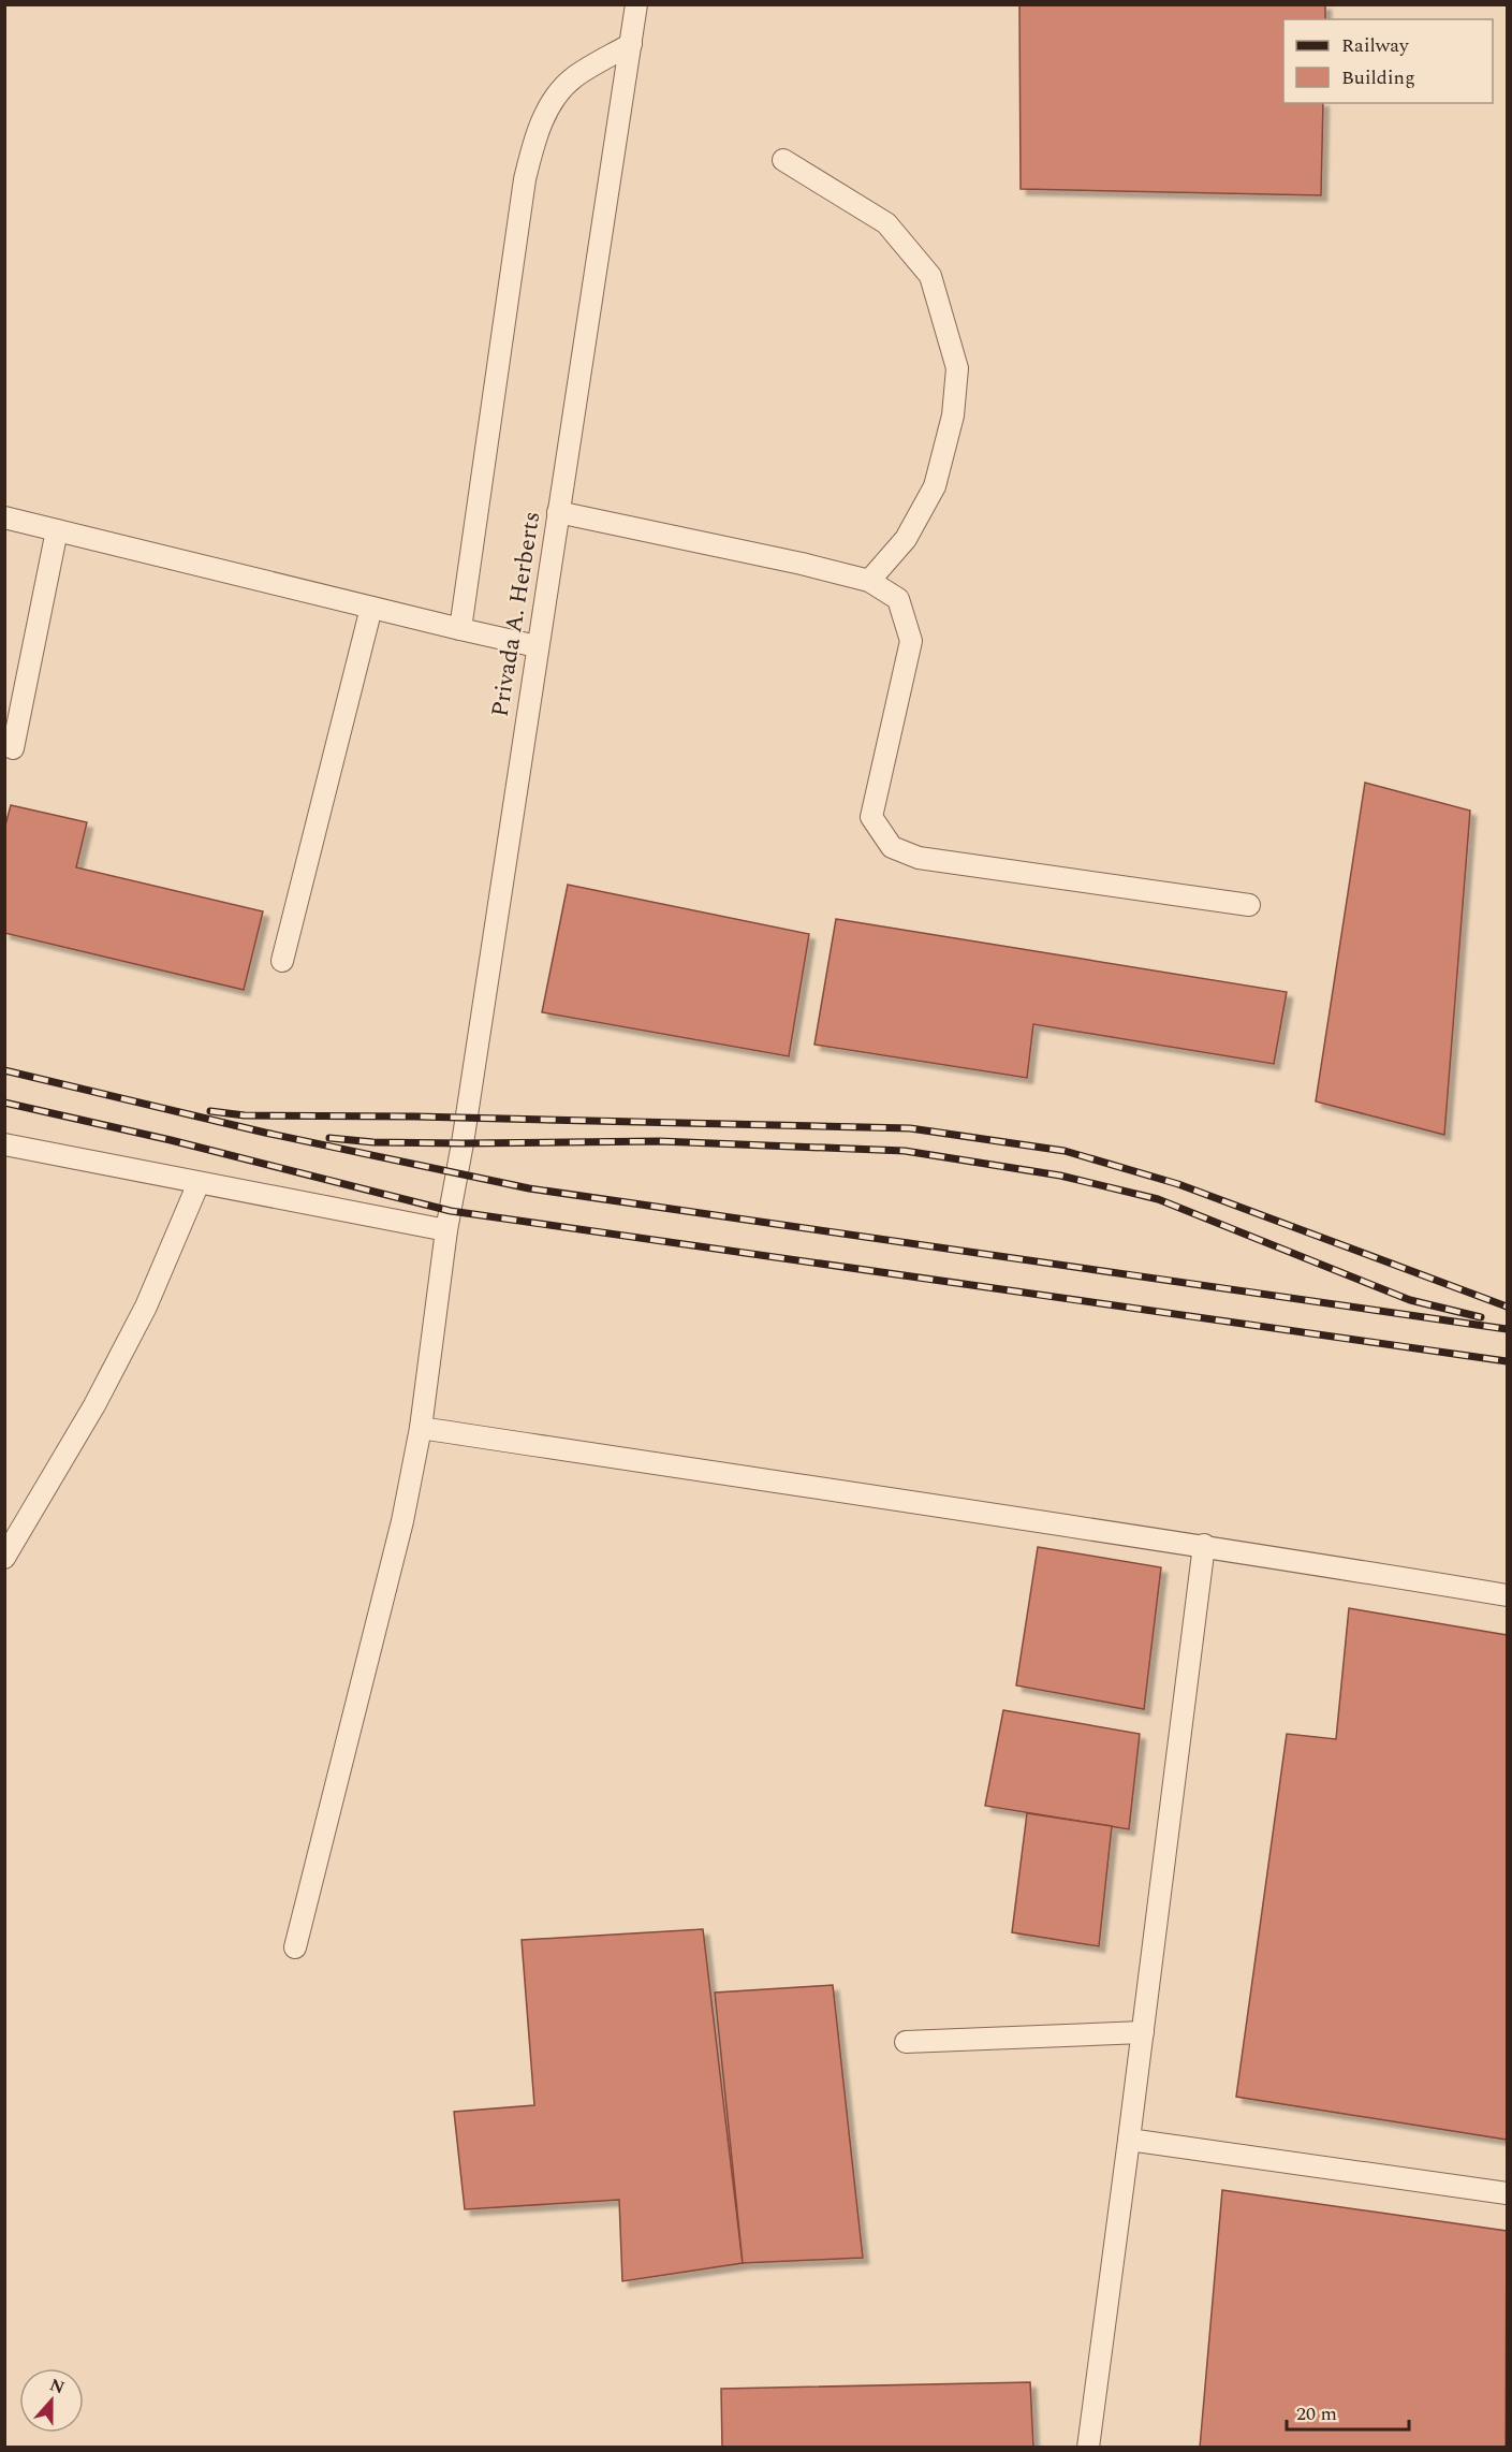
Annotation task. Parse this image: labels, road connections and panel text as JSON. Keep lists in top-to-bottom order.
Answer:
{
  "streets": {
    "lane": ["Privada A. Herberts"]
  },
  "legend": ["Railway", "Building"],
  "scale_bar": "20 m",
  "north": "top"
}
